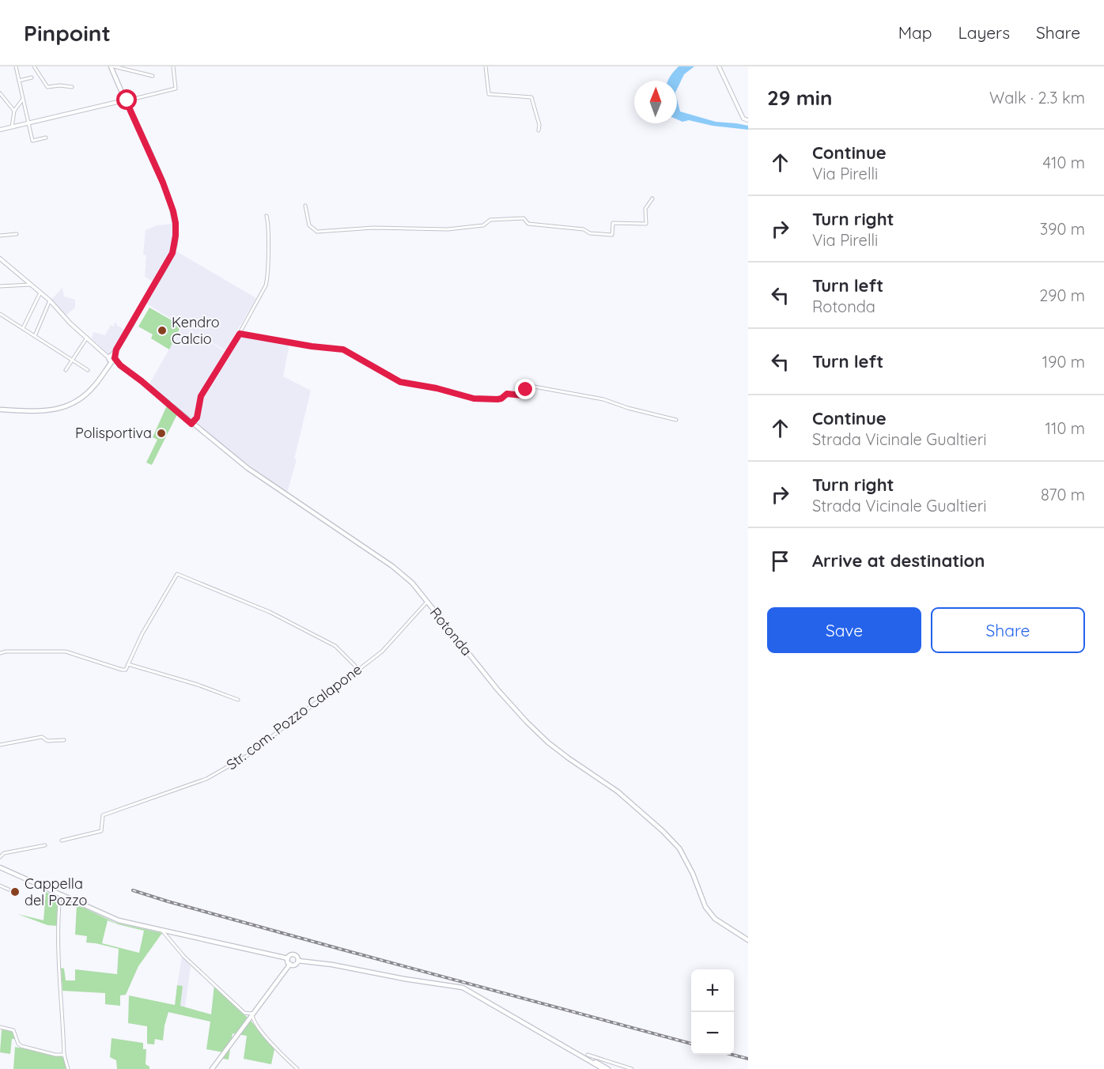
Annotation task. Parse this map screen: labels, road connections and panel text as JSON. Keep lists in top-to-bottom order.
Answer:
{
  "streets": {
    "main road": ["Rotonda"],
    "street": ["Str. com. Pozzo Calapone"]
  },
  "crossings": [
    ["Rotonda", "Str. com. Pozzo Calapone"]
  ],
  "places": ["Kendro Calcio", "Polisportiva", "Cappella del Pozzo"],
  "north": "top",
  "page": {
    "header": "Pinpoint",
    "nav": ["Map", "Layers", "Share"],
    "heading": ["29 min", "Walk · 2.3 km"],
    "list": [
      ["Continue", "Via Pirelli", "410 m"],
      ["Turn right", "Via Pirelli", "390 m"],
      ["Turn left", "Rotonda", "290 m"],
      ["Turn left", "190 m"],
      ["Continue", "Strada Vicinale Gualtieri", "110 m"],
      ["Turn right", "Strada Vicinale Gualtieri", "870 m"],
      "Arrive at destination"
    ],
    "buttons": ["Save", "Share"],
    "map_buttons": ["+", "−"]
  }
}
